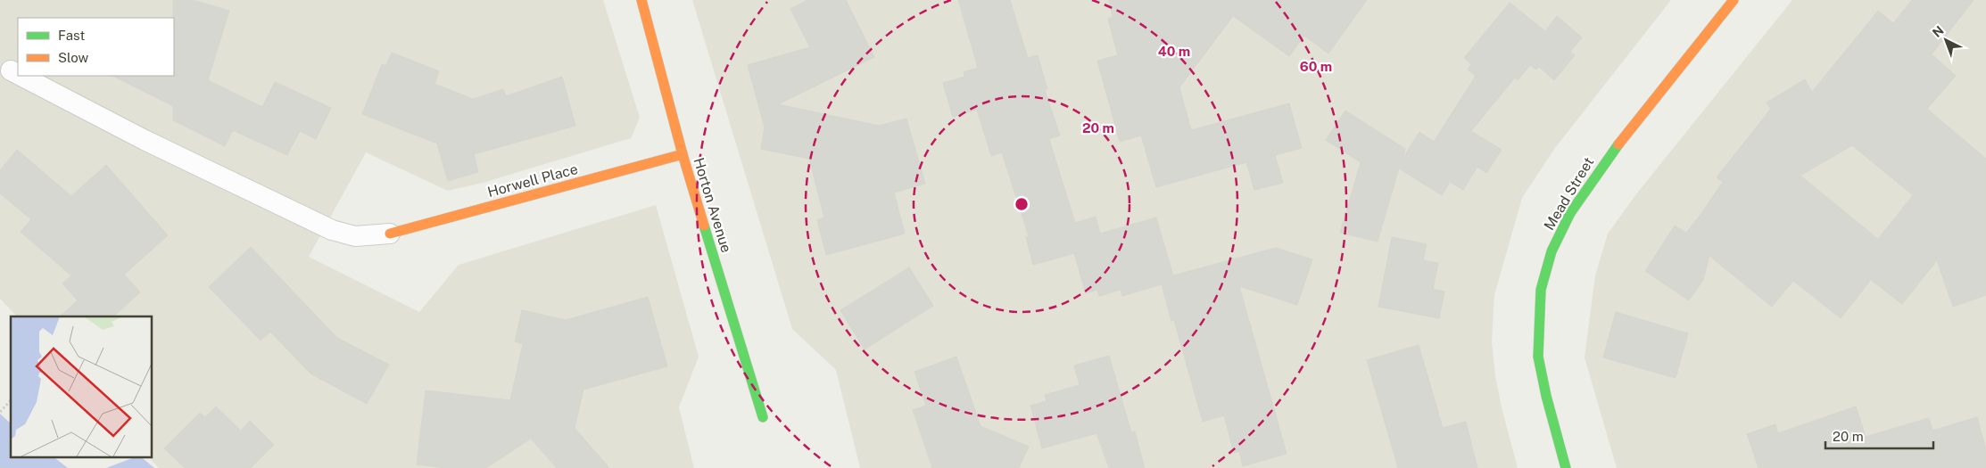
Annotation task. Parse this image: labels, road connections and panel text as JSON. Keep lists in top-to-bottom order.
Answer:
{
  "streets": {
    "street": ["Horwell Place", "Mead Street", "Horton Avenue"]
  },
  "crossings": [
    ["Horwell Place", "Horton Avenue"]
  ],
  "legend": ["Fast", "Slow"],
  "scale_bar": "20 m",
  "north": "top left",
  "rings": ["40 m", "60 m", "20 m"]
}
